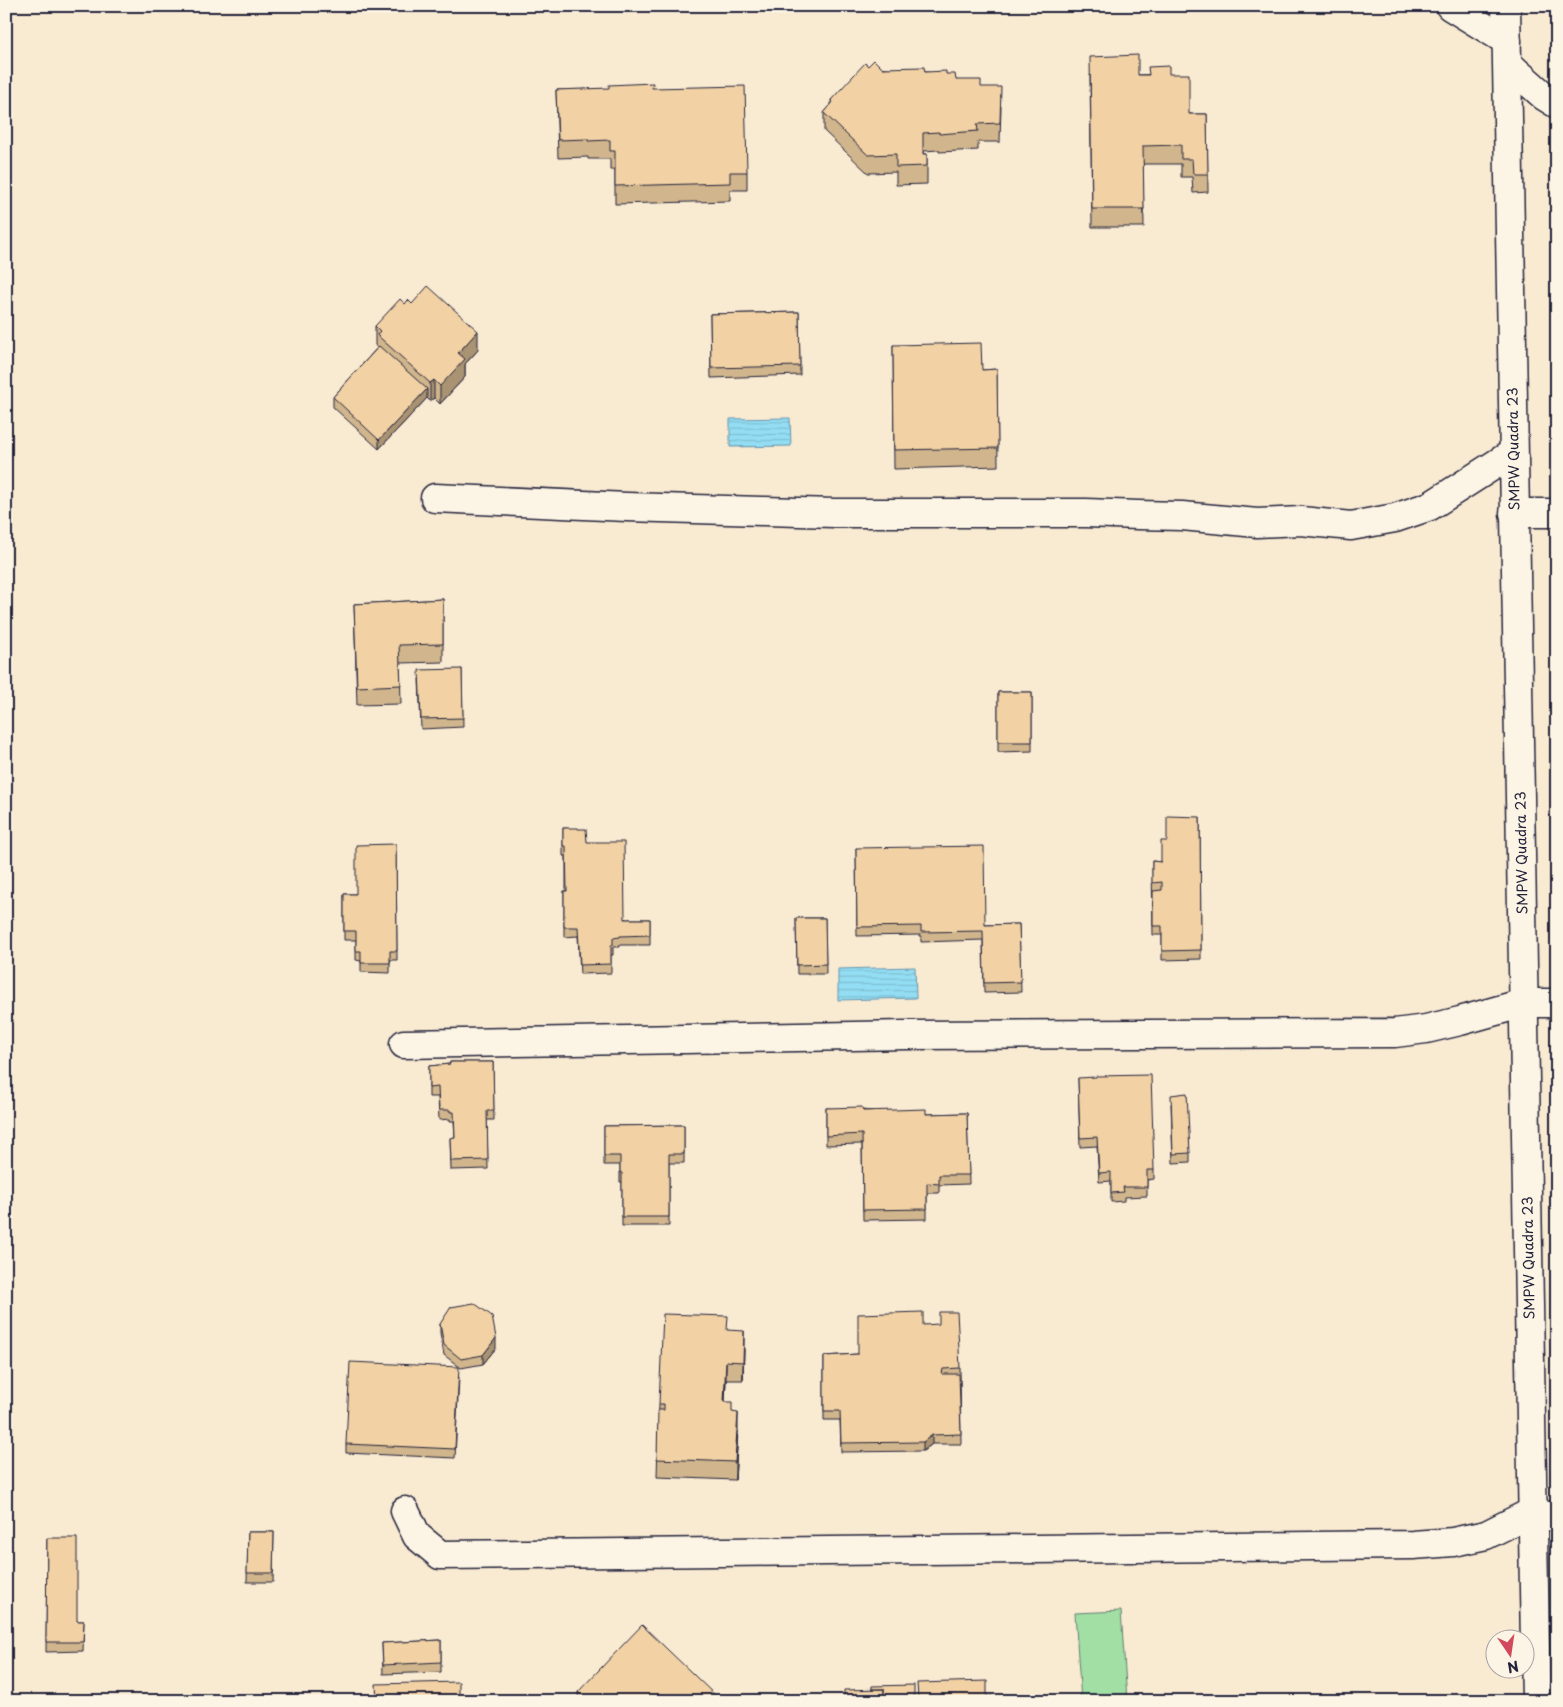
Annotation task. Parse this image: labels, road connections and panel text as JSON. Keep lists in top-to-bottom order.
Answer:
{
  "streets": {
    "street": ["SMPW Quadra 23"]
  },
  "north": "bottom"
}
